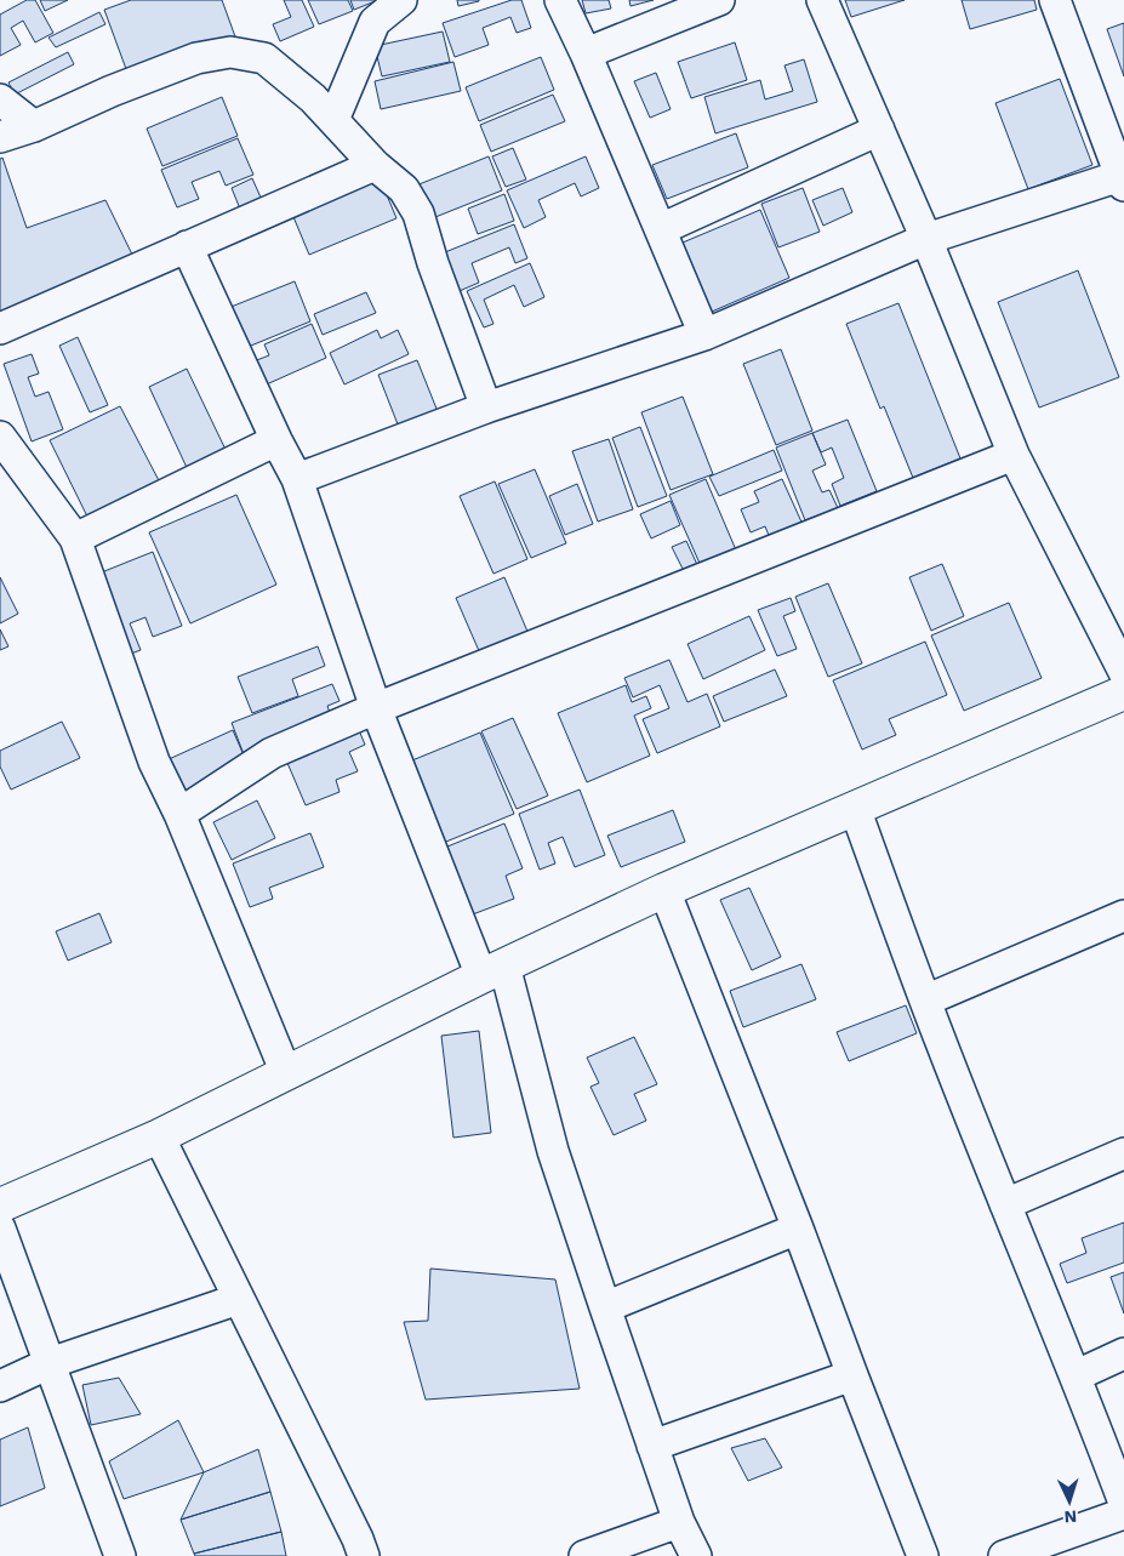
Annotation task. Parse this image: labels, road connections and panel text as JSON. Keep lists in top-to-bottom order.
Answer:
{
  "north": "bottom"
}
